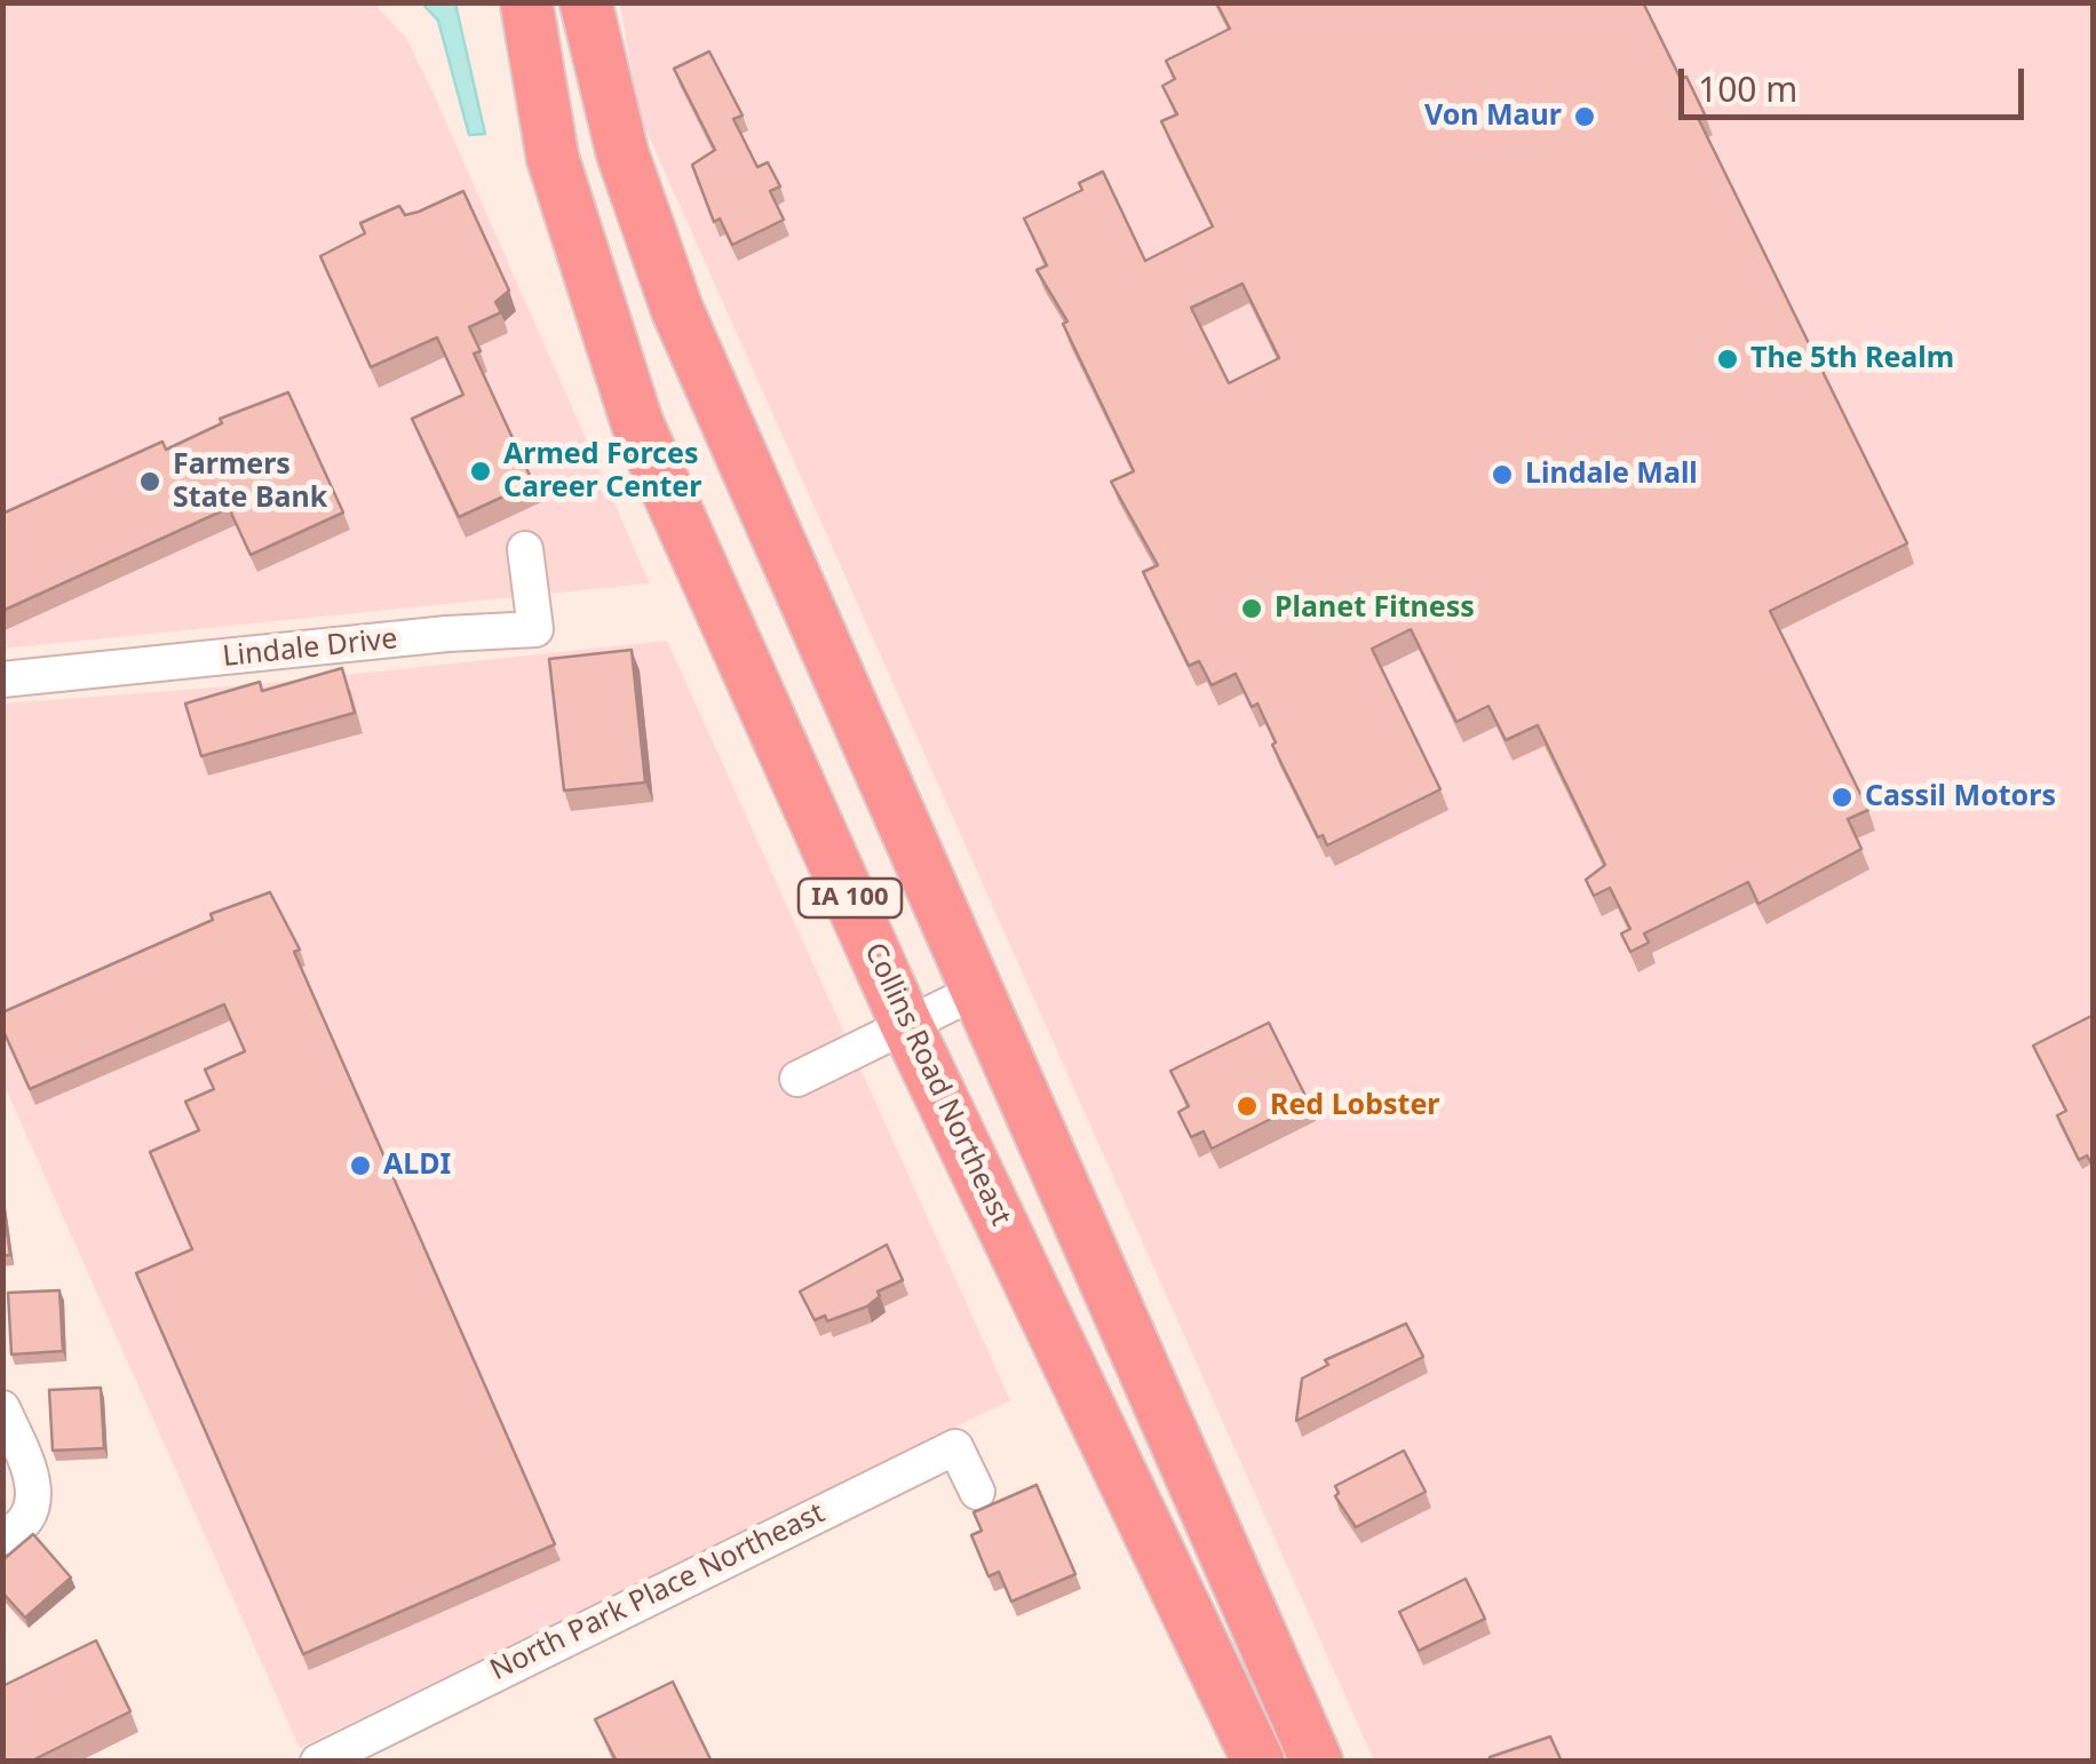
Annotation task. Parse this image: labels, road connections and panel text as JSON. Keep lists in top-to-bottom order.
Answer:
{
  "streets": {
    "highway": ["IA 100", "Collins Road Northeast"],
    "street": ["Lindale Drive", "North Park Place Northeast"]
  },
  "places": [
    "Von Maur",
    "The 5th Realm",
    "Armed Forces Career Center",
    "Lindale Mall",
    "Farmers State Bank",
    "Planet Fitness",
    "Cassil Motors",
    "Red Lobster",
    "ALDI"
  ],
  "scale_bar": "100 m"
}
